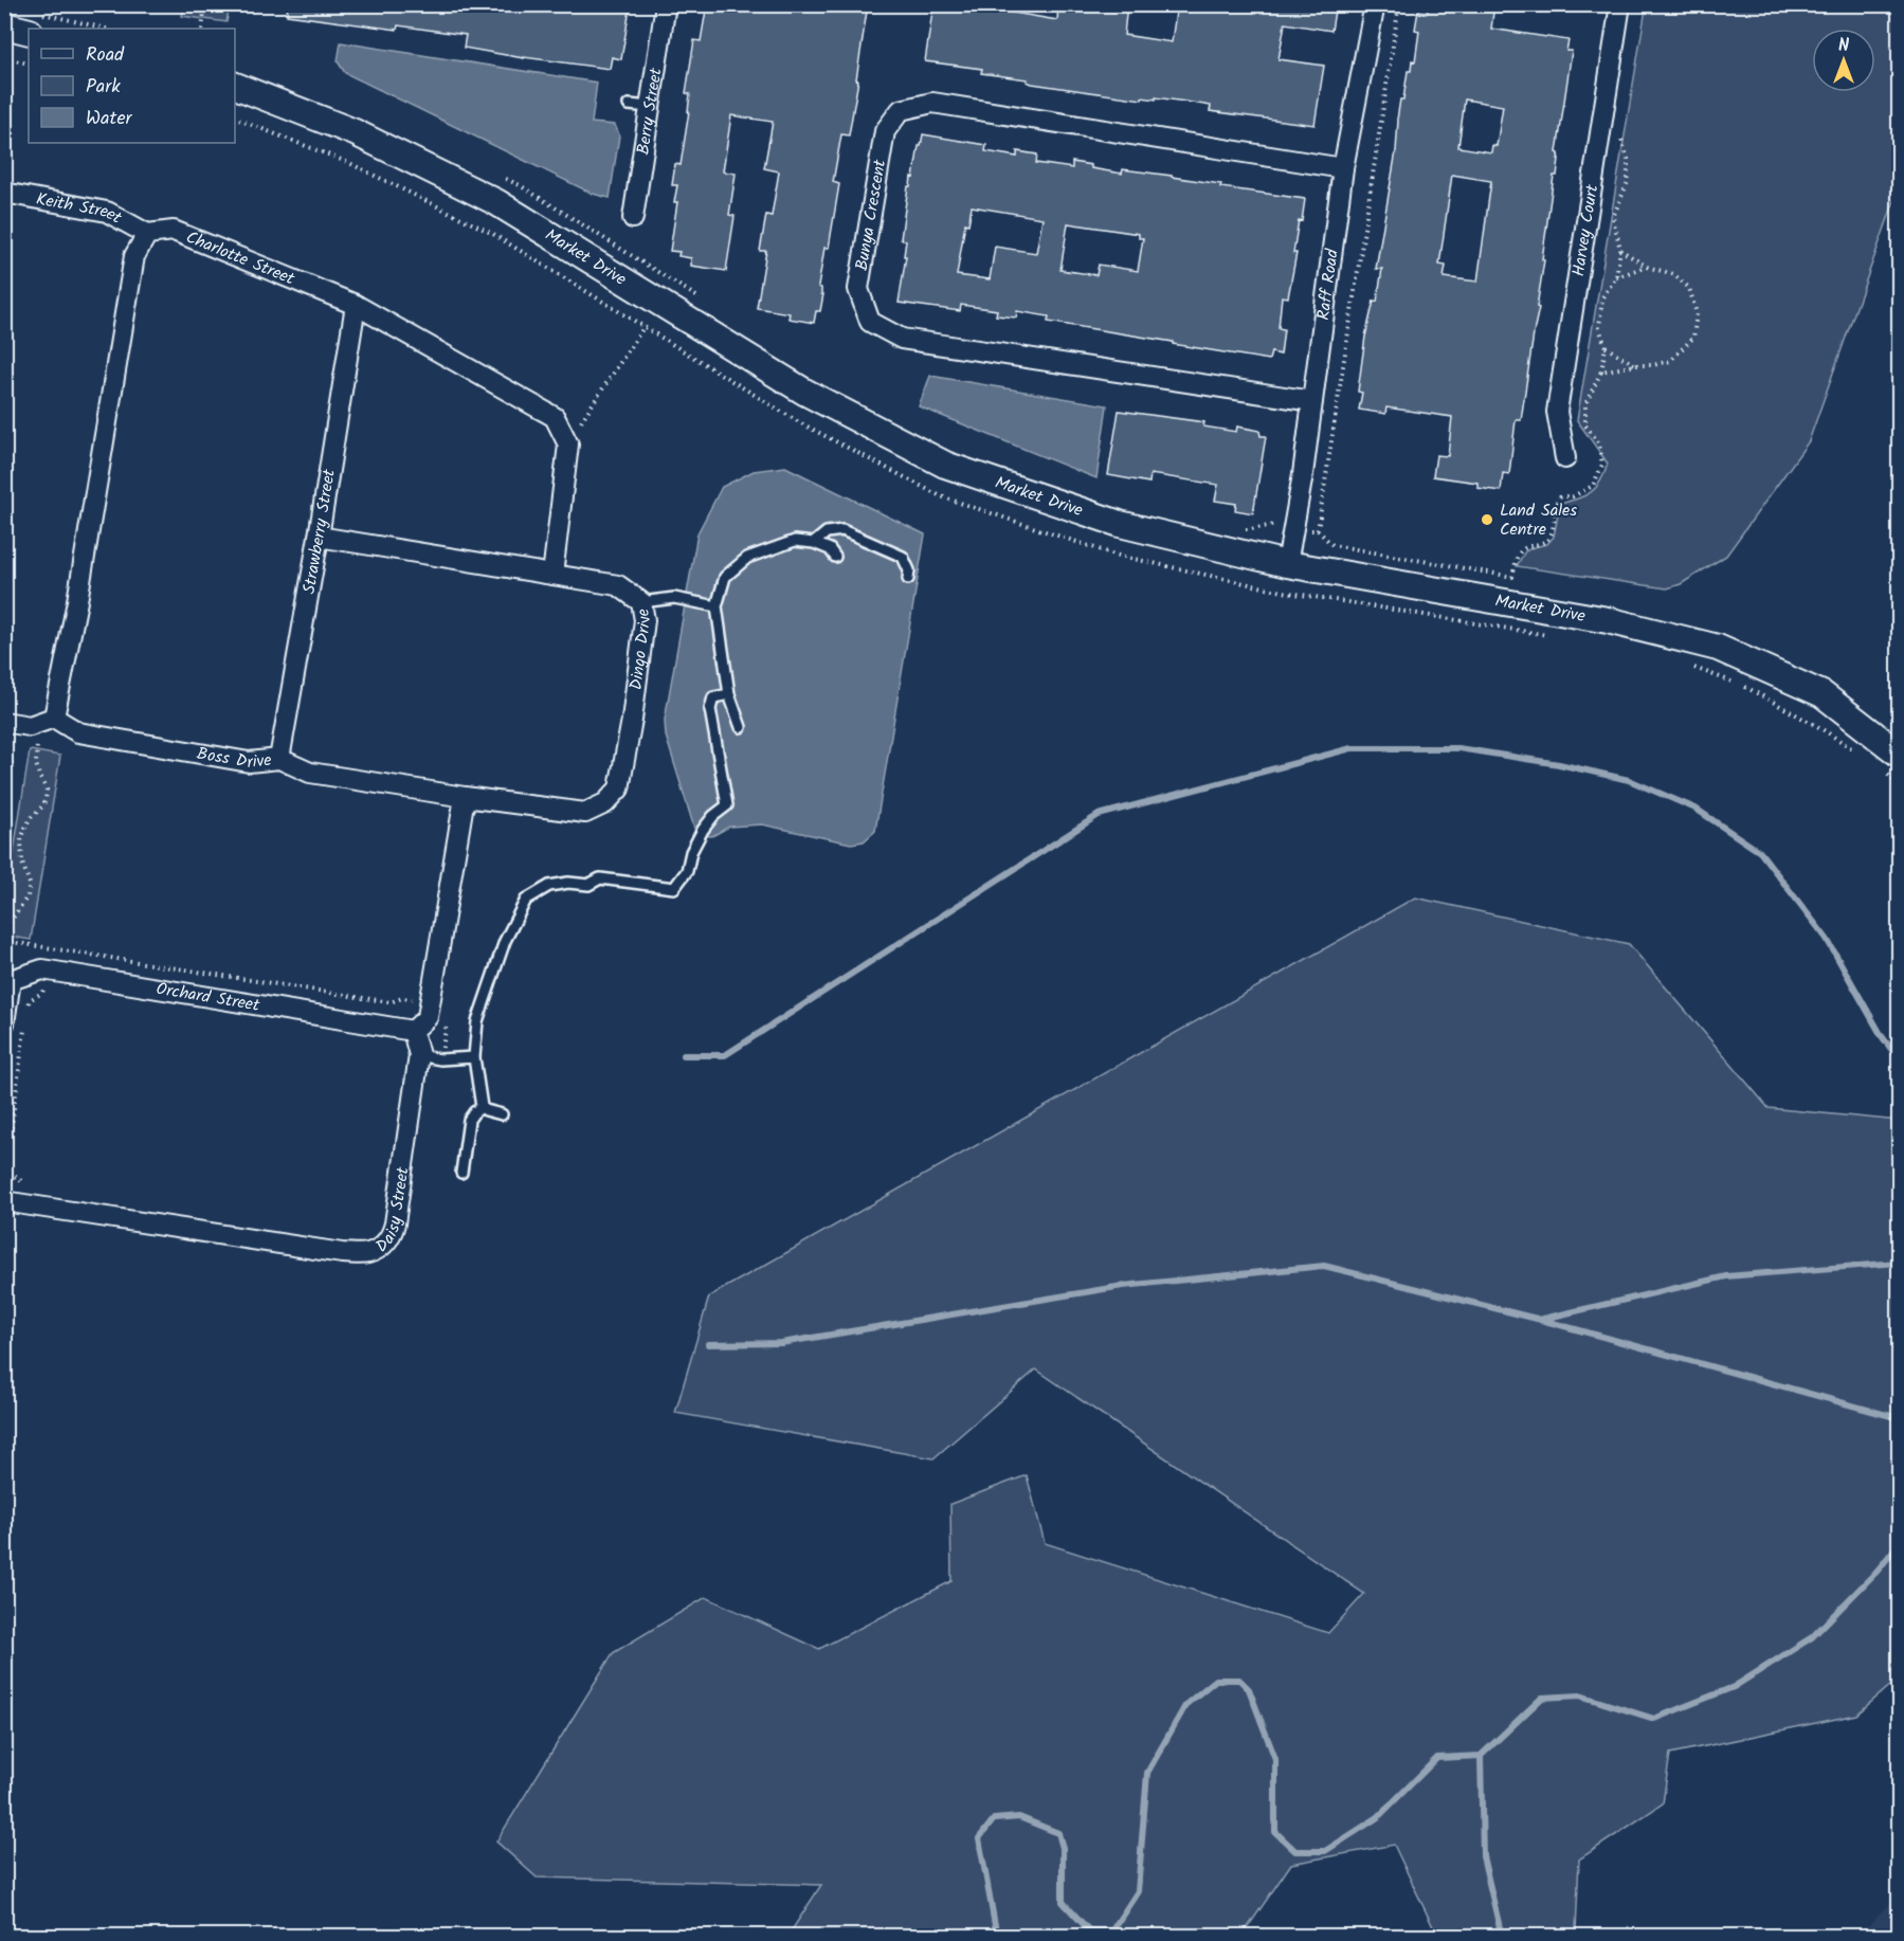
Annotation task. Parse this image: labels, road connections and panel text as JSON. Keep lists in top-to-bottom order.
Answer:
{
  "streets": {
    "street": [
      "Berry Street",
      "Keith Street",
      "Bunya Crescent",
      "Harvey Court",
      "Market Drive",
      "Charlotte Street",
      "Raff Road",
      "Strawberry Street",
      "Dingo Drive",
      "Boss Drive",
      "Orchard Street",
      "Daisy Street"
    ]
  },
  "crossings": [
    ["Keith Street", "Charlotte Street"],
    ["Bunya Crescent", "Raff Road"],
    ["Market Drive", "Raff Road"],
    ["Charlotte Street", "Strawberry Street"],
    ["Charlotte Street", "Dingo Drive"],
    ["Strawberry Street", "Dingo Drive"],
    ["Strawberry Street", "Boss Drive"],
    ["Dingo Drive", "Boss Drive"],
    ["Orchard Street", "Daisy Street"]
  ],
  "places": ["Land Sales Centre"],
  "legend": ["Road", "Park", "Water"],
  "north": "top"
}
